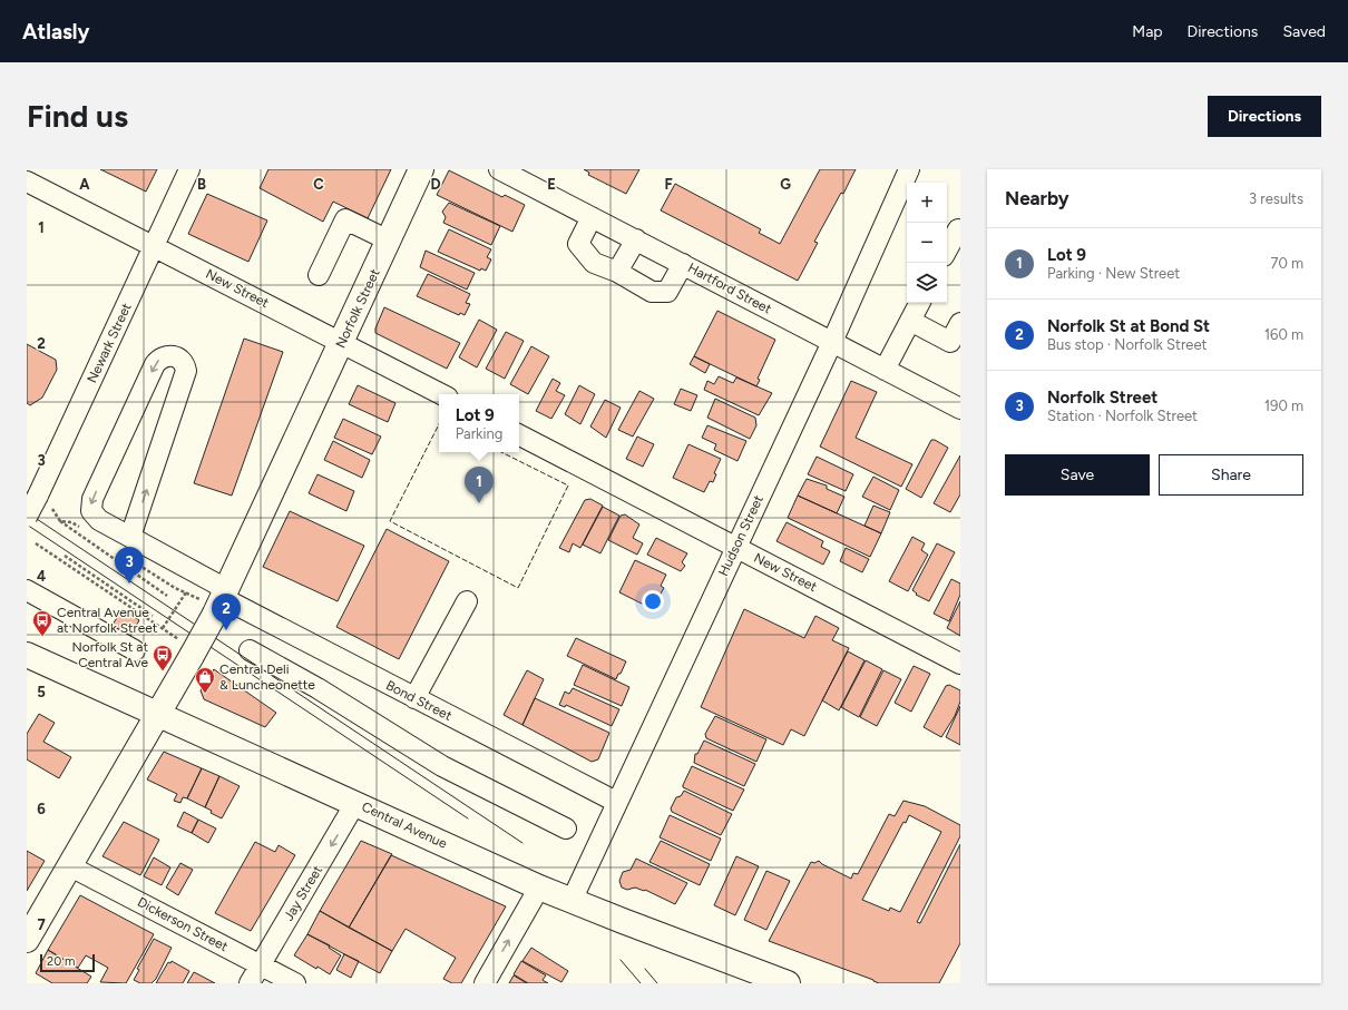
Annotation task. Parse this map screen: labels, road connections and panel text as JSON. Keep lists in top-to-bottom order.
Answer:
{
  "streets": {
    "main road": ["Norfolk Street", "Central Avenue"],
    "street": [
      "New Street",
      "Hartford Street",
      "Newark Street",
      "Hudson Street",
      "Bond Street",
      "Jay Street",
      "Dickerson Street"
    ]
  },
  "crossings": [
    ["New Street", "Norfolk Street"],
    ["New Street", "Newark Street"],
    ["New Street", "Hudson Street"],
    ["Hartford Street", "Hudson Street"],
    ["Norfolk Street", "Bond Street"],
    ["Norfolk Street", "Central Avenue"],
    ["Norfolk Street", "Dickerson Street"],
    ["Hudson Street", "Bond Street"],
    ["Hudson Street", "Central Avenue"],
    ["Central Avenue", "Jay Street"],
    ["Jay Street", "Dickerson Street"]
  ],
  "one_way": ["Jay Street"],
  "places": {
    "bus stop": ["Central Avenue at Norfolk Street", "Norfolk St at Central Ave"],
    "shop": ["Central Deli & Luncheonette"]
  },
  "scale_bar": "20 m",
  "page": {
    "header": "Atlasly",
    "nav": ["Map", "Directions", "Saved"],
    "buttons": [
      "Directions",
      ["Save", "Share"]
    ],
    "title": "Find us",
    "heading": ["Nearby", "3 results"],
    "map_buttons": ["+", "−"],
    "list": [
      {
        "mark": "1",
        "name": "Lot 9",
        "note": "Parking · New Street",
        "value": "70 m"
      },
      {
        "mark": "2",
        "name": "Norfolk St at Bond St",
        "note": "Bus stop · Norfolk Street",
        "value": "160 m"
      },
      {
        "mark": "3",
        "name": "Norfolk Street",
        "note": "Station · Norfolk Street",
        "value": "190 m"
      }
    ],
    "popup": ["Lot 9", "Parking"],
    "pins": ["1", "3", "2"],
    "scale": "20 m"
  },
  "grid": {
    "columns": [
      "A",
      "B",
      "C",
      "D",
      "E",
      "F",
      "G"
    ],
    "rows": [
      "1",
      "2",
      "3",
      "4",
      "5",
      "6",
      "7"
    ]
  }
}
